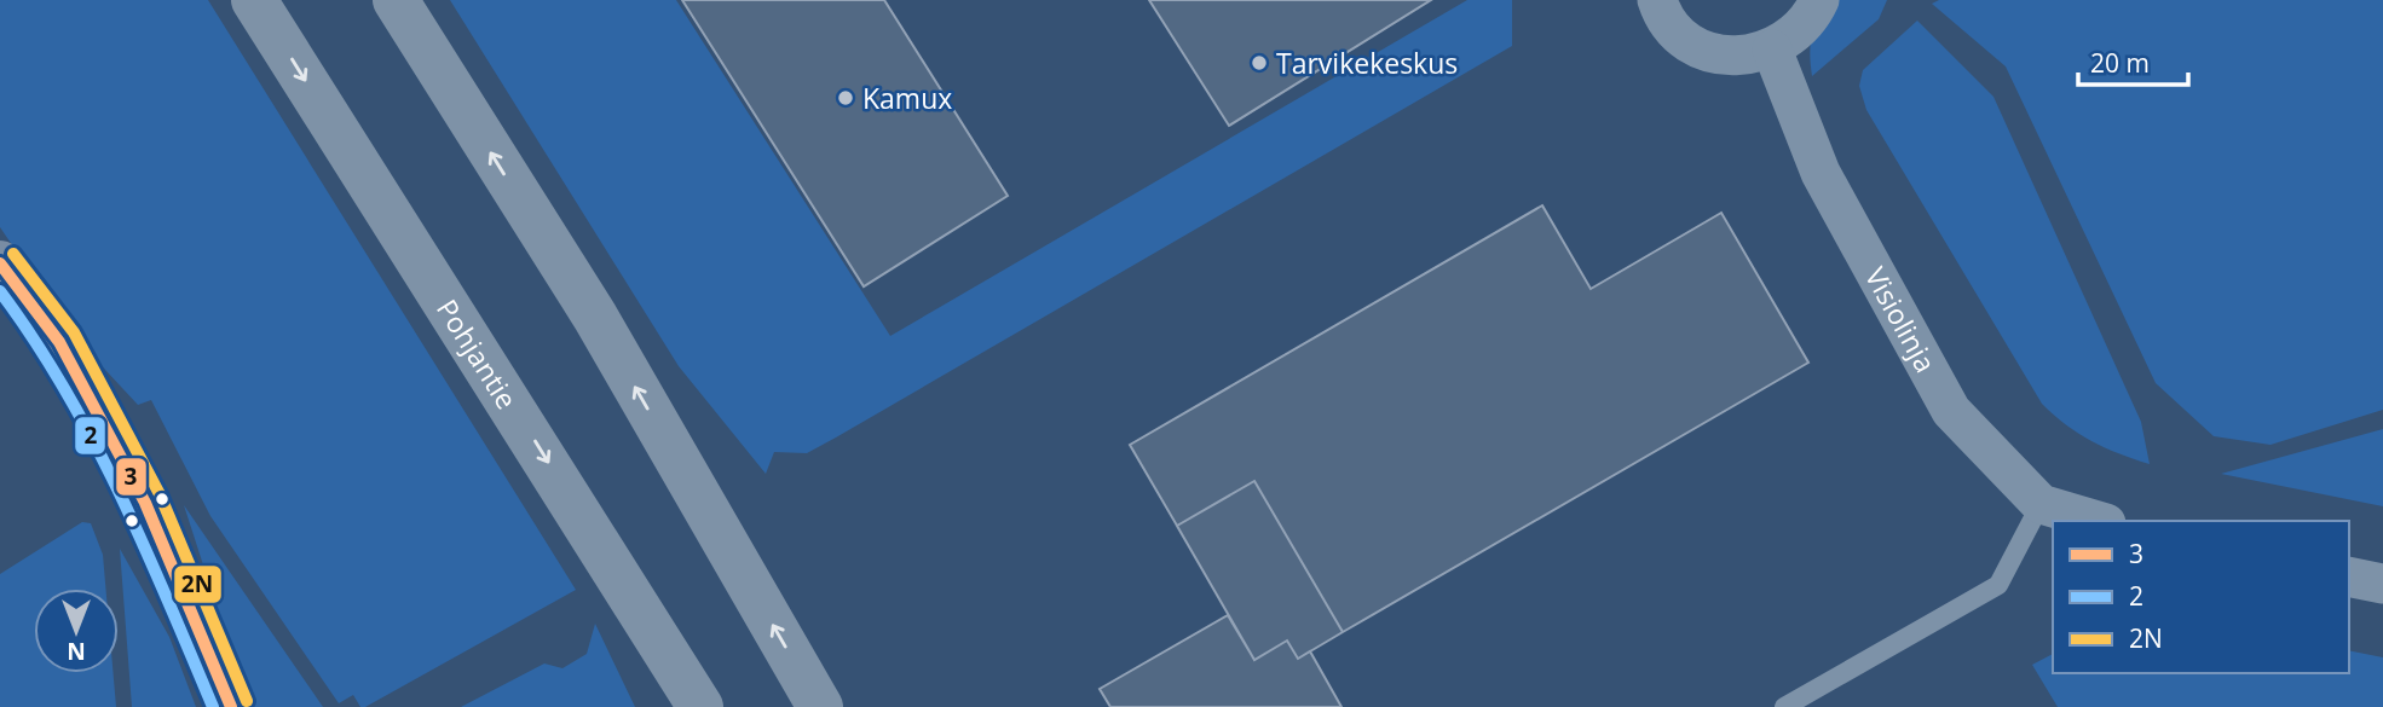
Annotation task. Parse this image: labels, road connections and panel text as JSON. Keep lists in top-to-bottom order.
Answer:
{
  "streets": {
    "highway": ["Pohjantie"],
    "street": ["Visiolinja"]
  },
  "places": ["Tarvikekeskus", "Kamux"],
  "lines": ["transit line 2N", "transit line 3", "transit line 2"],
  "legend": ["3", "2", "2N"],
  "scale_bar": "20 m",
  "north": "bottom"
}
